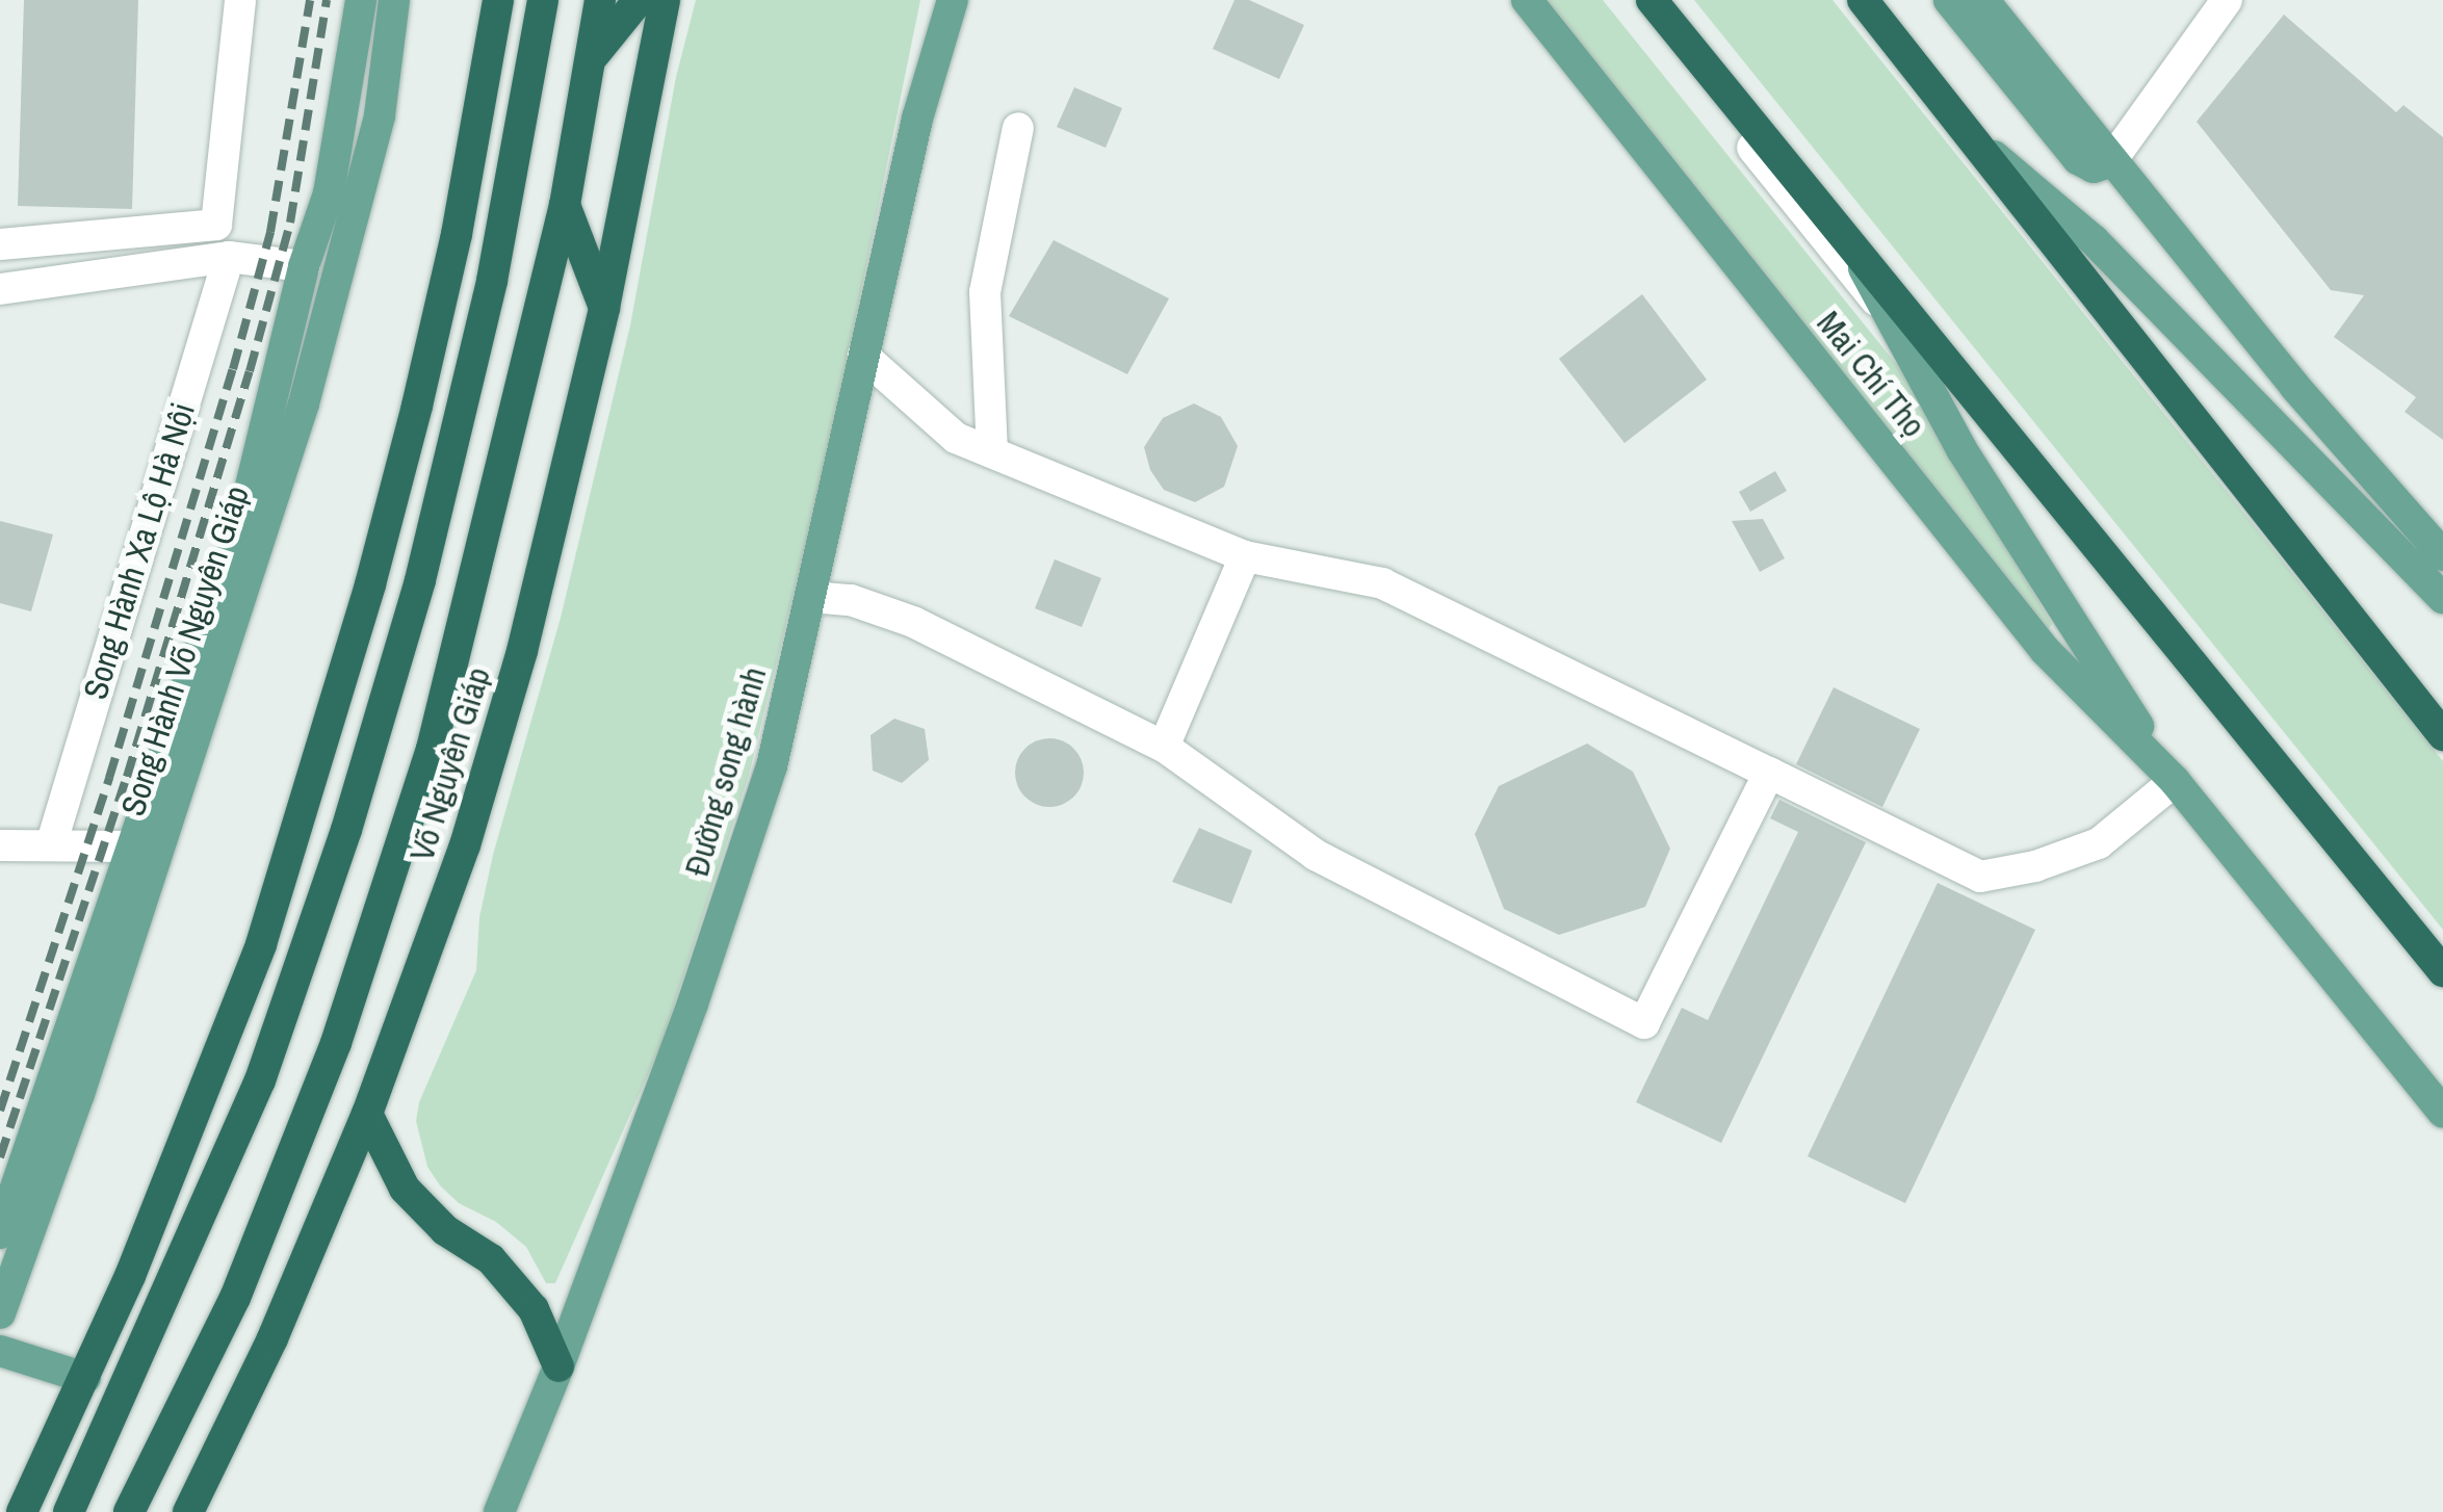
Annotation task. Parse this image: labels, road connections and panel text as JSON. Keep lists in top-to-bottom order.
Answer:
{
  "streets": {
    "highway": ["Mai Chí Thọ", "Võ Nguyên Giáp"],
    "main road": ["Song Hành Võ Nguyên Giáp", "Đường song hành"],
    "street": ["Song Hành Xa Lộ Hà Nội"]
  }
}
